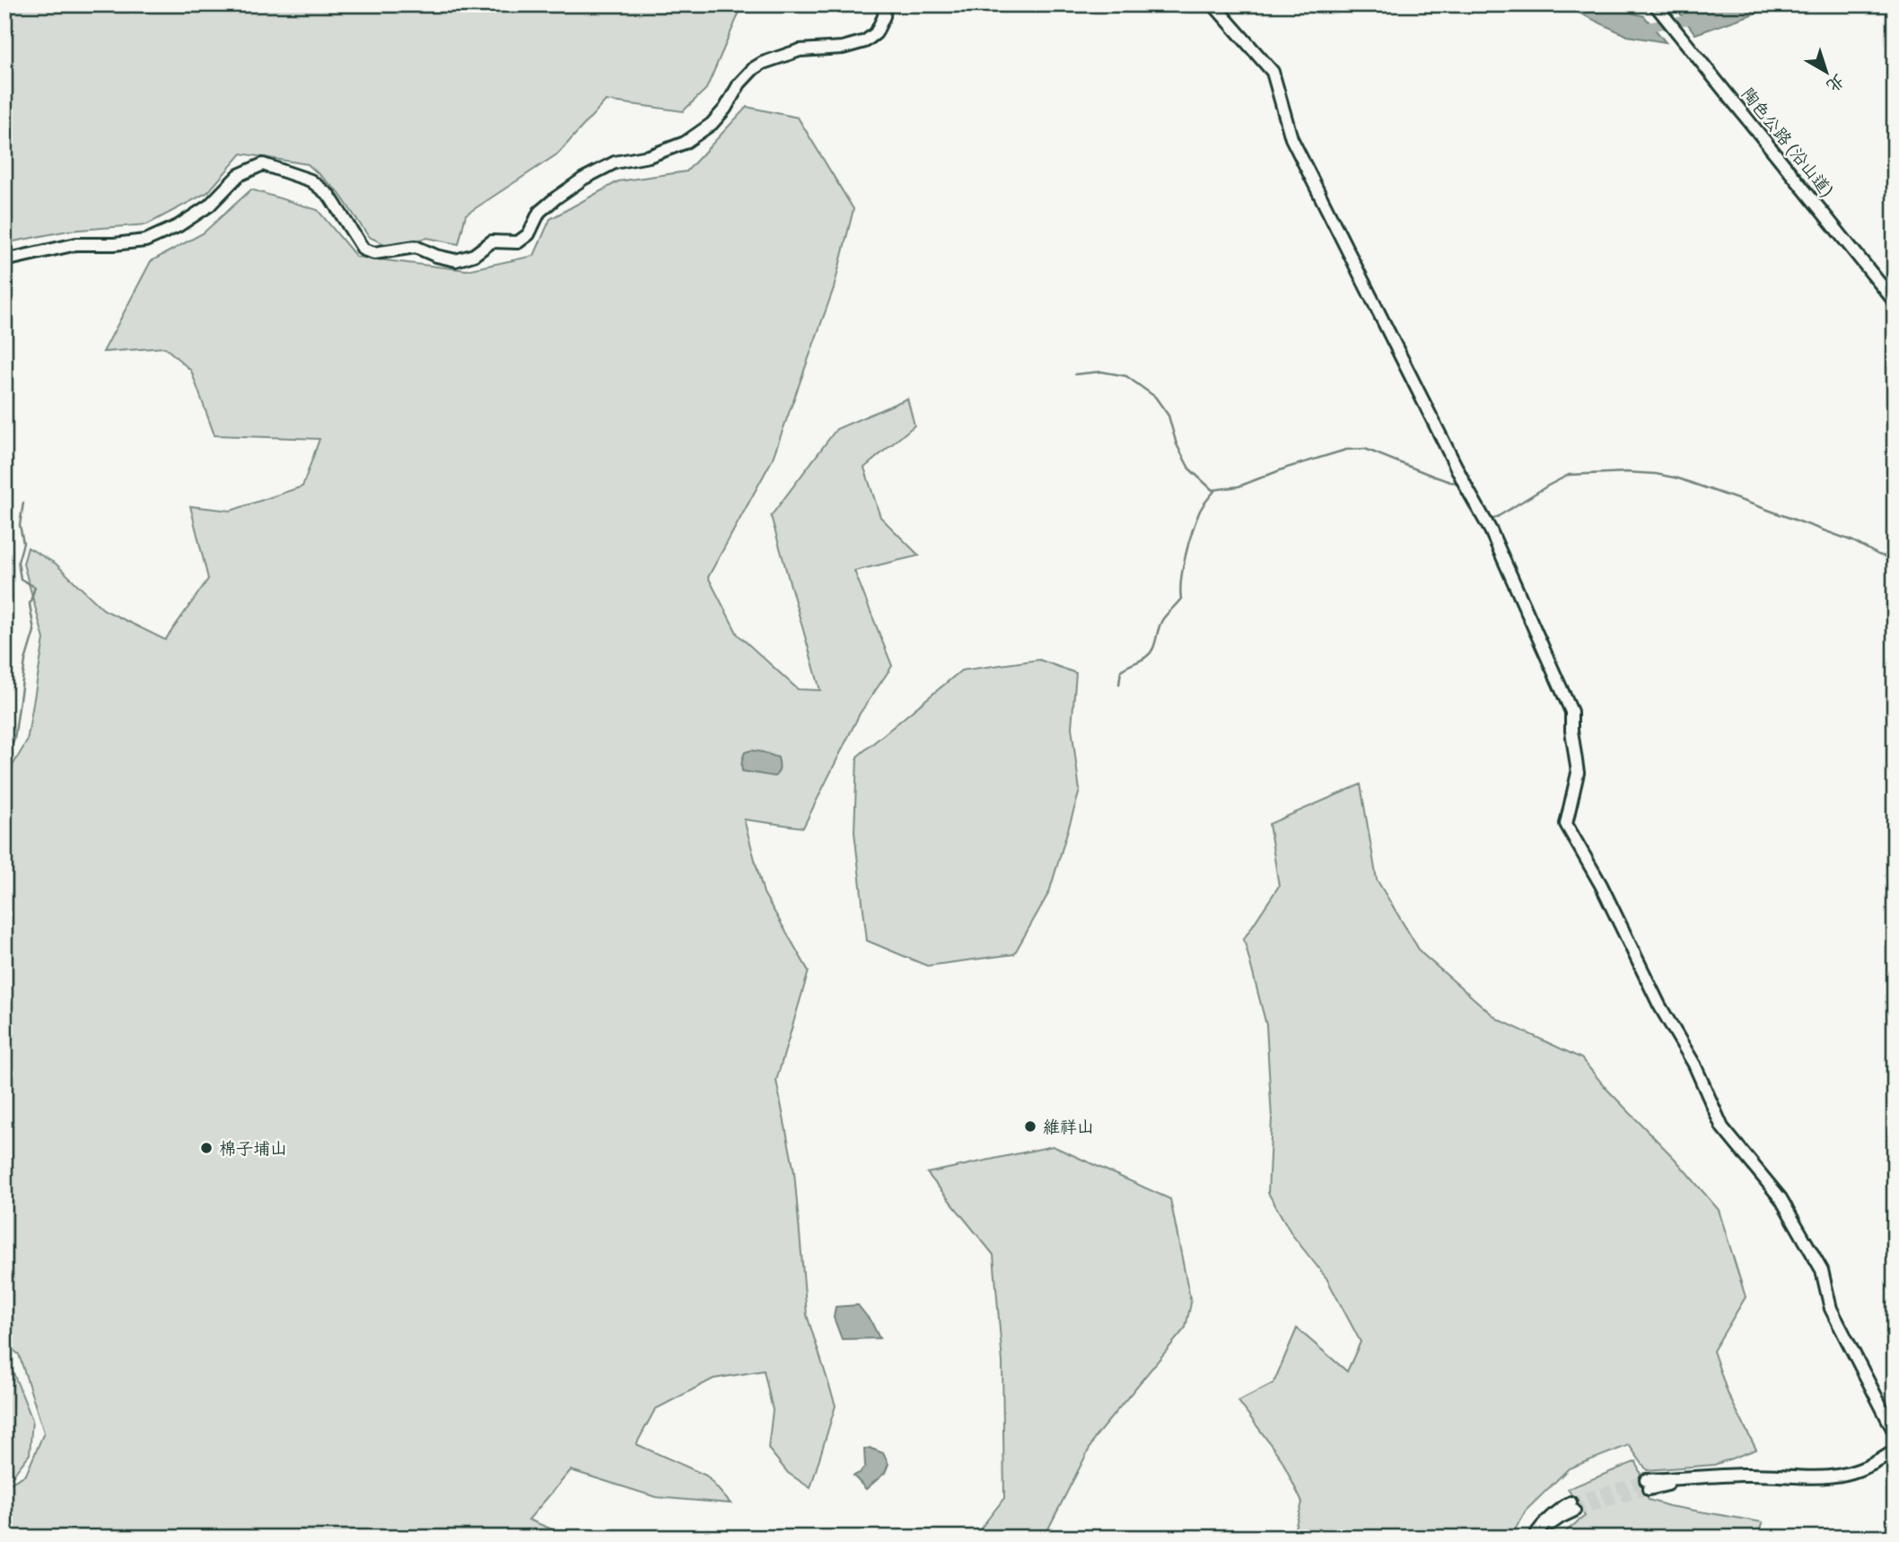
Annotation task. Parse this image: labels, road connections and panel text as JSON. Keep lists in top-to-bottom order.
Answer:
{
  "streets": {
    "street": ["陶色公路 (沿山道)"]
  },
  "places": ["維祥山", "棉子埔山"],
  "north": "bottom right"
}
